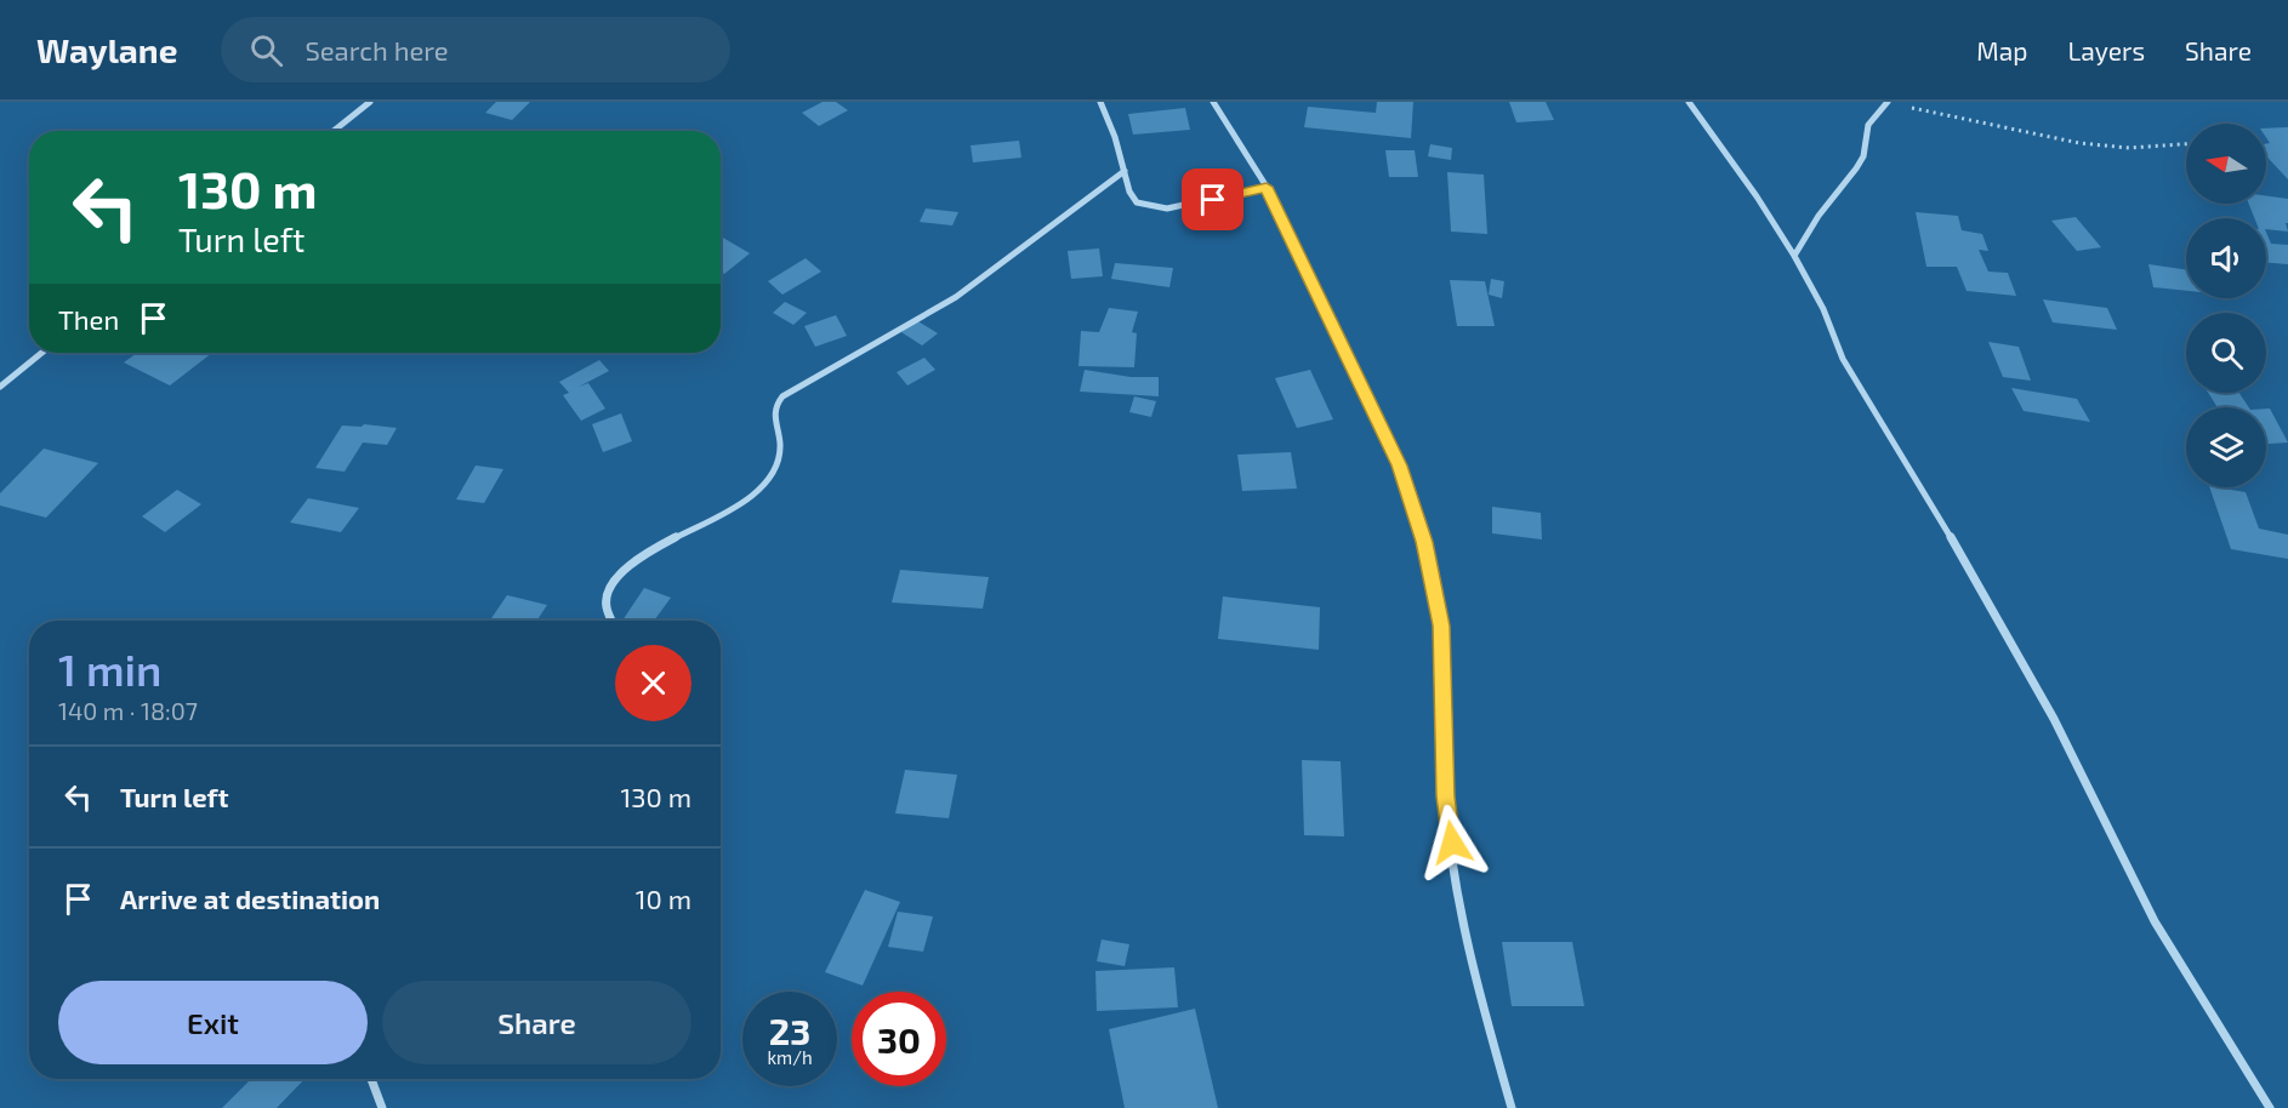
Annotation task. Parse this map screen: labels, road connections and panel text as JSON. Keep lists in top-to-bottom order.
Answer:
{
  "north": "left",
  "page": {
    "header": "Waylane",
    "search": "Search here",
    "nav": ["Map", "Layers", "Share"],
    "turn": ["130 m", "Turn left"],
    "then": "Then",
    "heading": ["1 min", "140 m · 18:07"],
    "list": [
      {
        "name": "Turn left",
        "value": "130 m"
      },
      {
        "name": "Arrive at destination",
        "value": "10 m"
      }
    ],
    "buttons": ["Exit", "Share"],
    "speed": "23 km/h",
    "limit": "30"
  }
}
